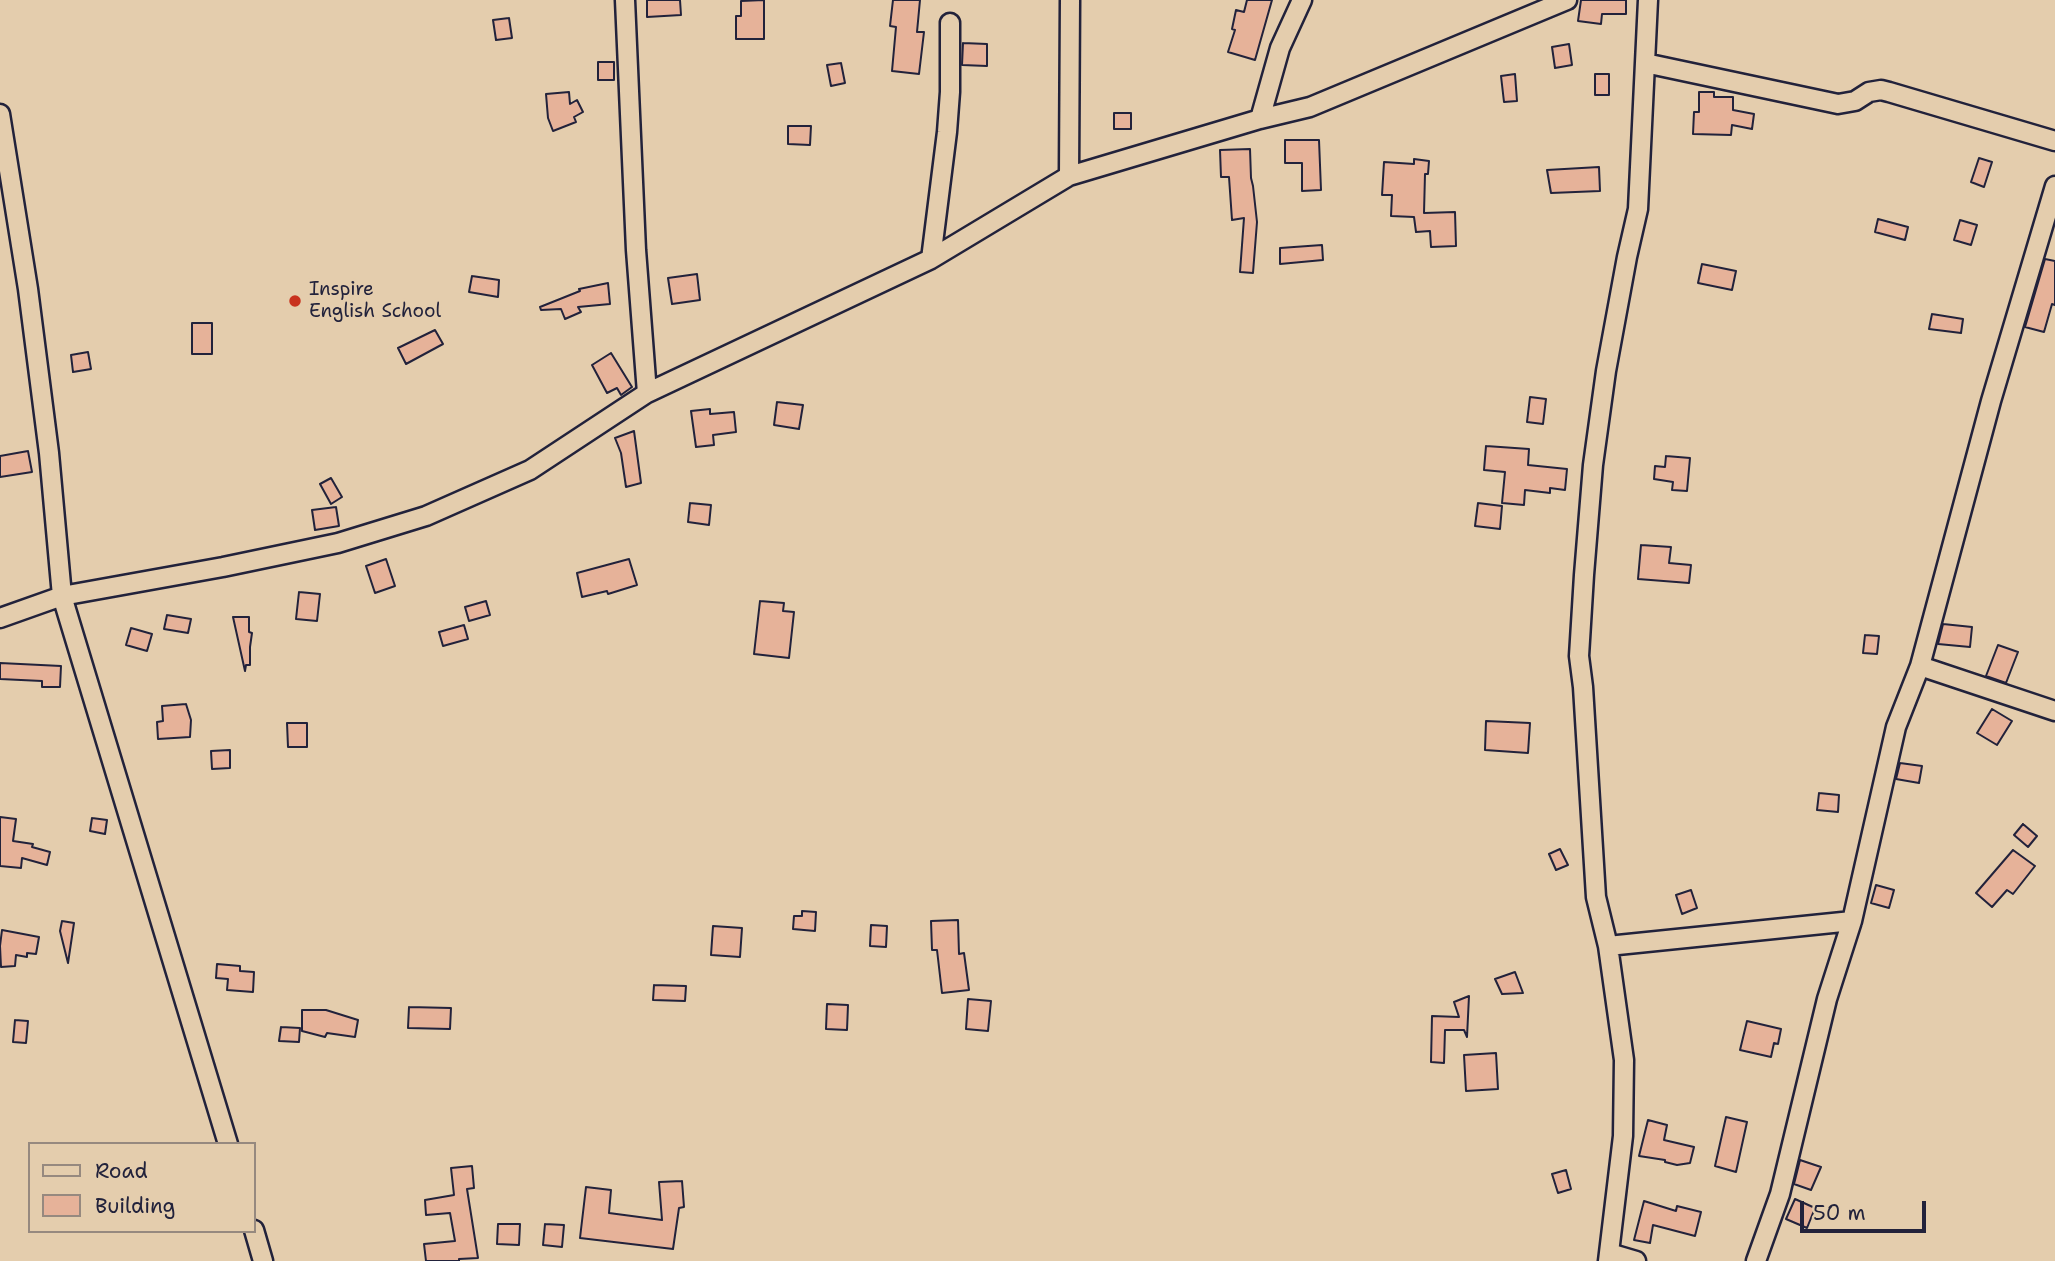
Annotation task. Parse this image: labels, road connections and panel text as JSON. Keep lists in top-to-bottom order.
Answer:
{
  "places": ["Inspire English School"],
  "legend": ["Road", "Building"],
  "scale_bar": "50 m"
}
